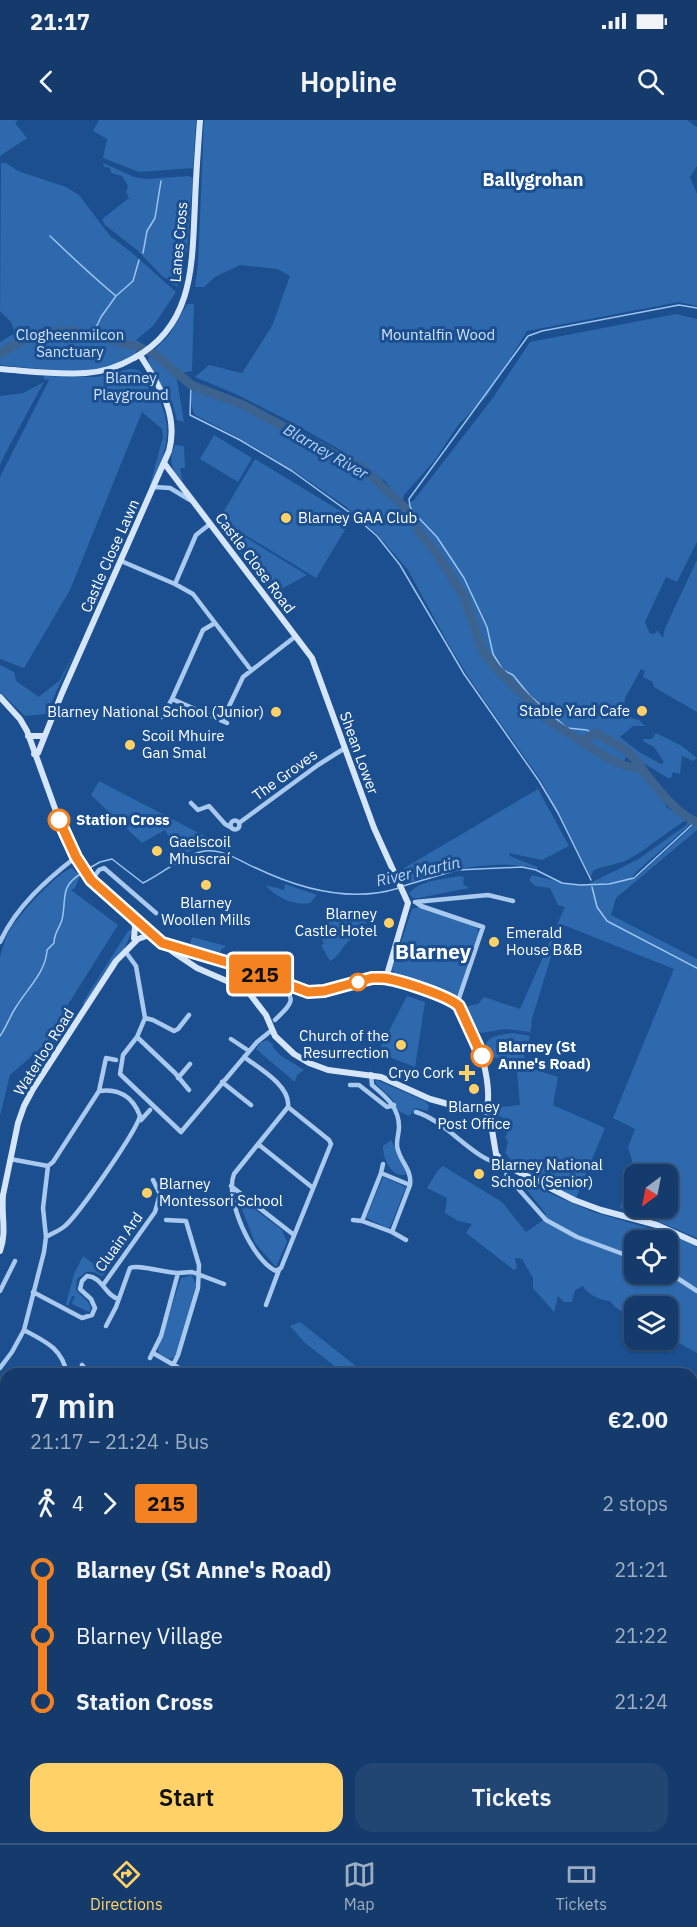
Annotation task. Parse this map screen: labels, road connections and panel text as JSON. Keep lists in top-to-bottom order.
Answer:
{
  "streets": {
    "street": [
      "Lanes Cross",
      "Castle Close Lawn",
      "Castle Close Road",
      "Shean Lower",
      "The Groves",
      "Waterloo Road",
      "Cluain Ard"
    ]
  },
  "crossings": [
    ["Lanes Cross", "Castle Close Lawn"],
    ["Castle Close Lawn", "Castle Close Road"],
    ["Castle Close Road", "Shean Lower"],
    ["Shean Lower", "The Groves"]
  ],
  "districts": ["Ballygrohan", "Blarney"],
  "water": ["Blarney River", "River Martin"],
  "parks": ["Clogheenmilcon Sanctuary", "Mountalfin Wood", "Blarney Playground"],
  "places": {
    "other": [
      "Blarney GAA Club",
      "Stable Yard Cafe",
      "Blarney National School (Junior)",
      "Scoil Mhuire Gan Smal",
      "Station Cross",
      "Gaelscoil Mhuscraí",
      "Blarney Woollen Mills",
      "Blarney Castle Hotel",
      "Emerald House B&B",
      "Church of the Resurrection",
      "Blarney (St Anne's Road)",
      "Blarney Post Office",
      "Blarney National School (Senior)",
      "Blarney Montessori School"
    ],
    "health": ["Cryo Cork"]
  },
  "lines": ["bus line 215"],
  "north": "bottom left",
  "page": {
    "status": "21:17",
    "header": "Hopline",
    "on_map": "215",
    "heading": ["7 min", "21:17 – 21:24 · Bus", "€2.00"],
    "legs": ["4", "215", "2 stops"],
    "list": [
      {
        "name": "Blarney (St Anne's Road)",
        "value": "21:21"
      },
      {
        "name": "Blarney Village",
        "value": "21:22"
      },
      {
        "name": "Station Cross",
        "value": "21:24"
      }
    ],
    "buttons": ["Start", "Tickets"],
    "tabs": ["Directions", "Map", "Tickets"]
  }
}
